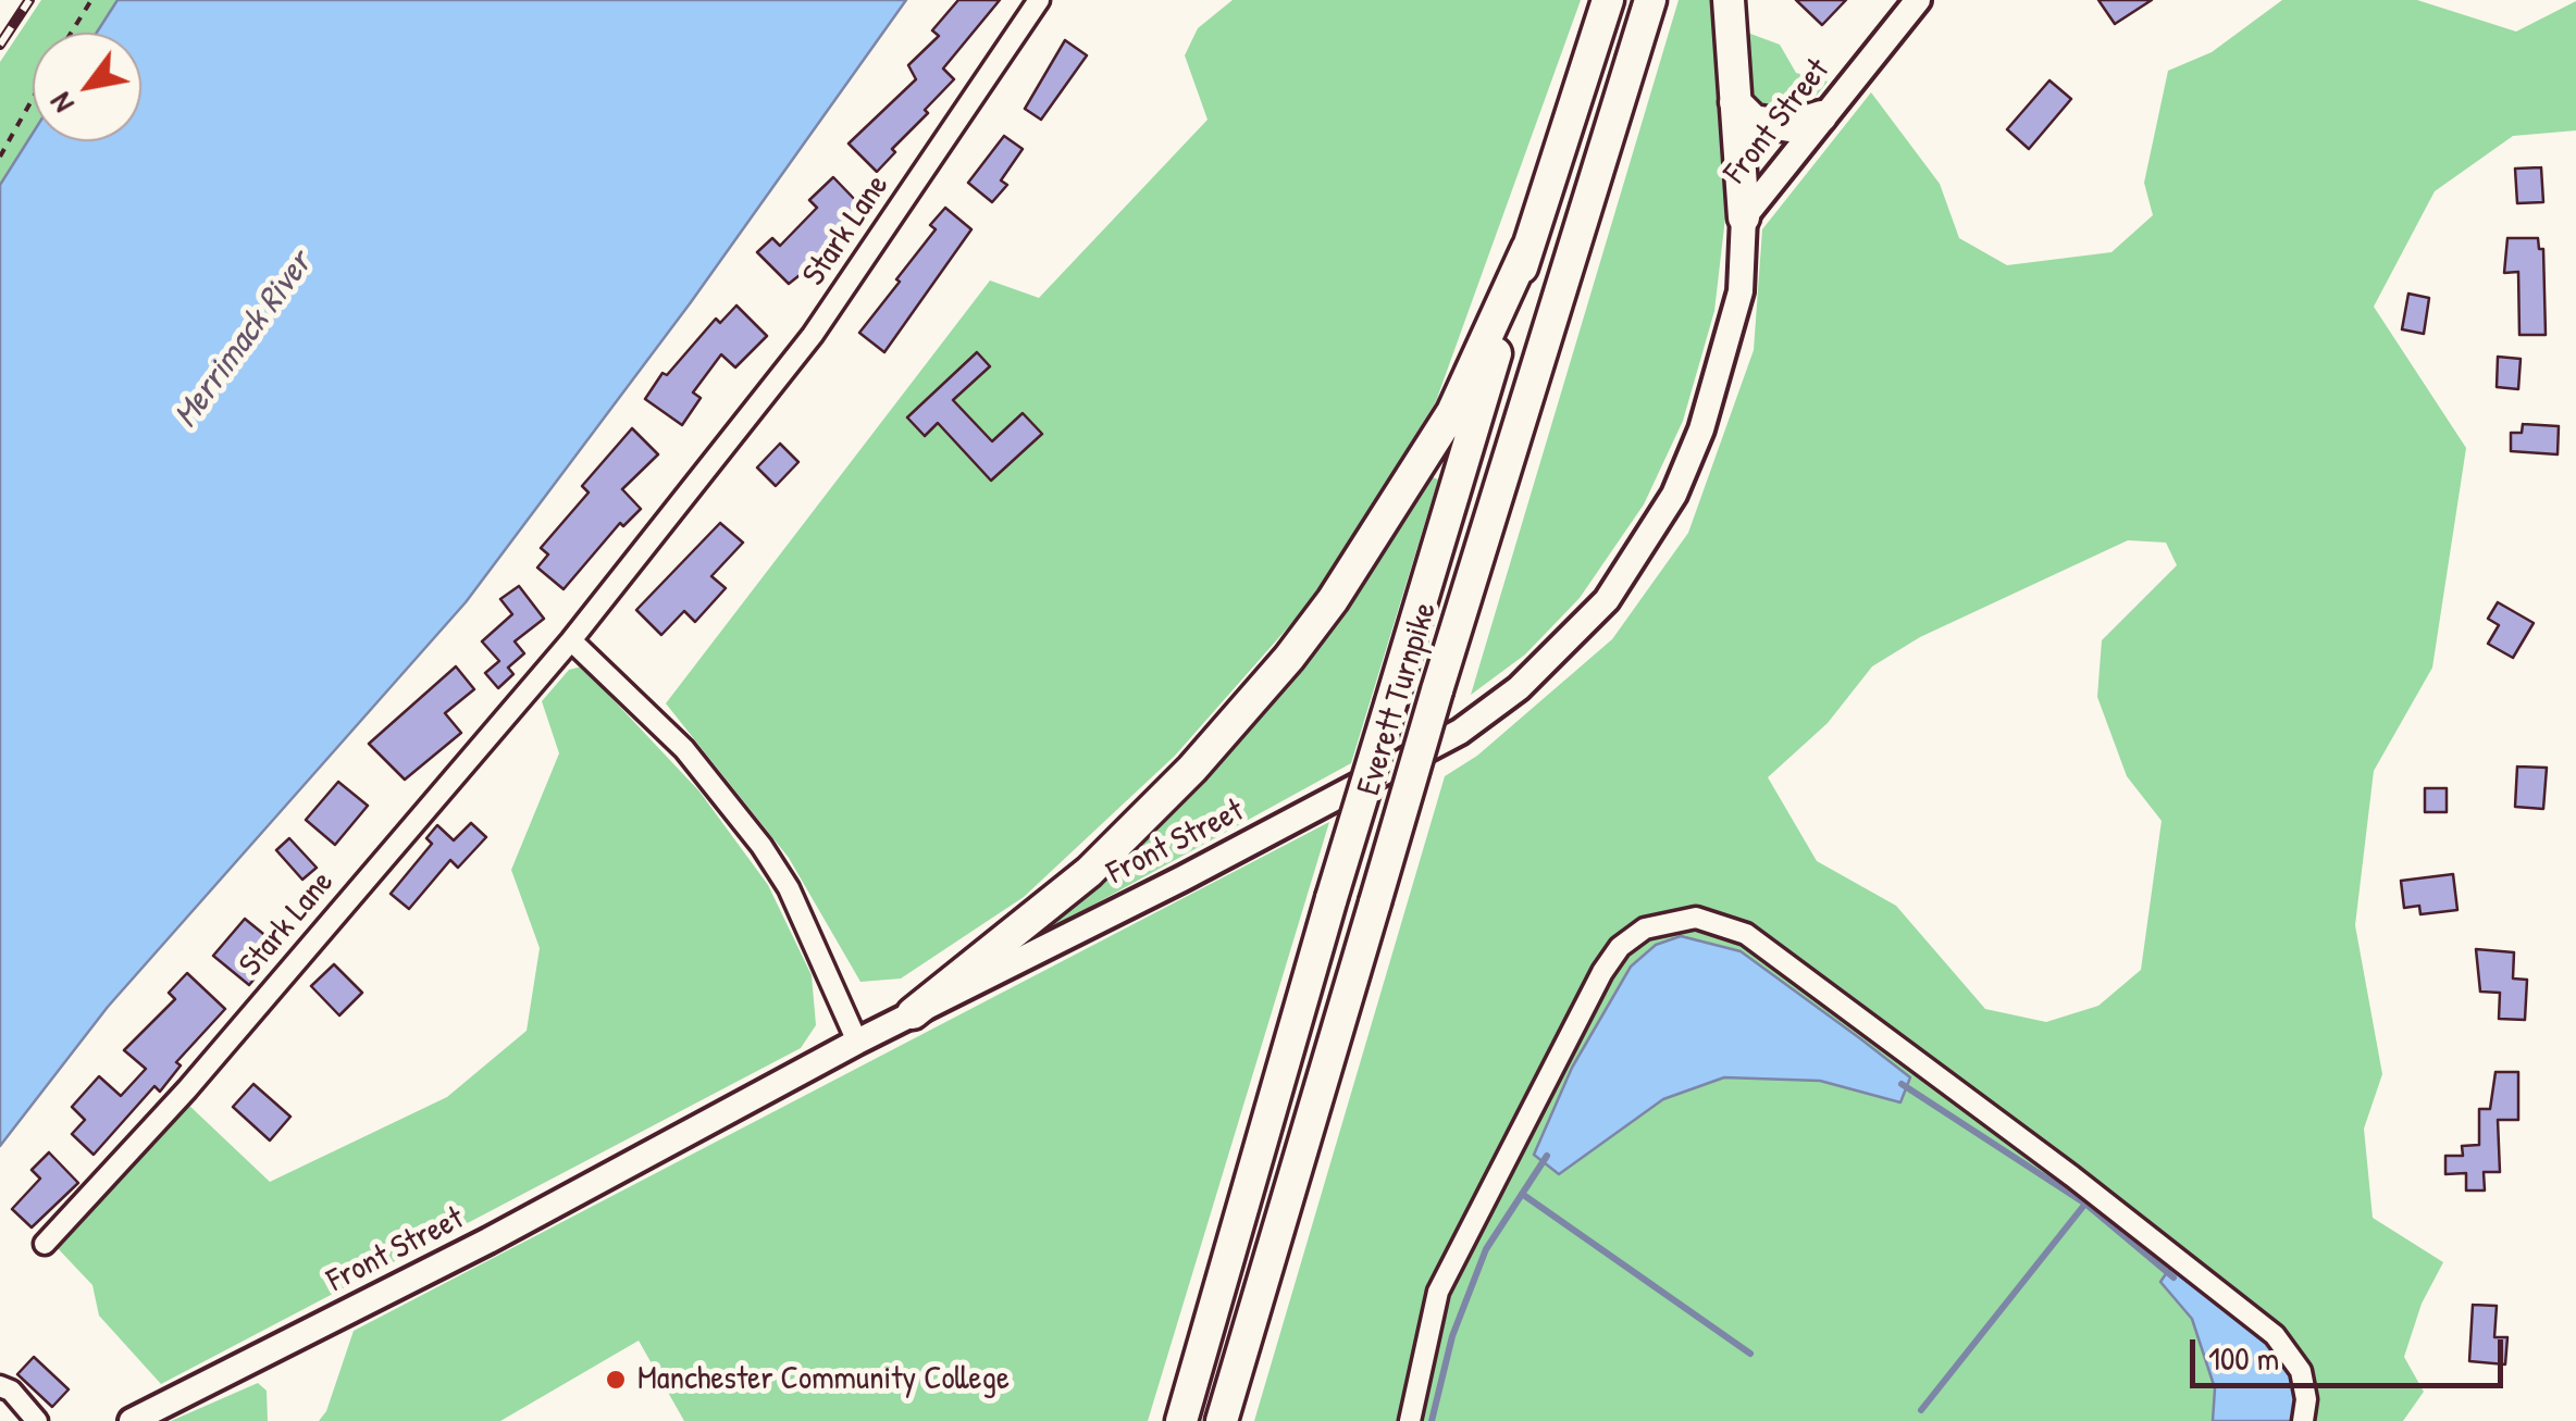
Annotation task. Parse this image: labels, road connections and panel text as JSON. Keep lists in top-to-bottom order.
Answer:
{
  "streets": {
    "highway": ["Everett Turnpike"],
    "main road": ["Front Street"],
    "street": ["Stark Lane"]
  },
  "water": ["Merrimack River"],
  "places": ["Manchester Community College"],
  "scale_bar": "100 m",
  "north": "bottom left"
}
